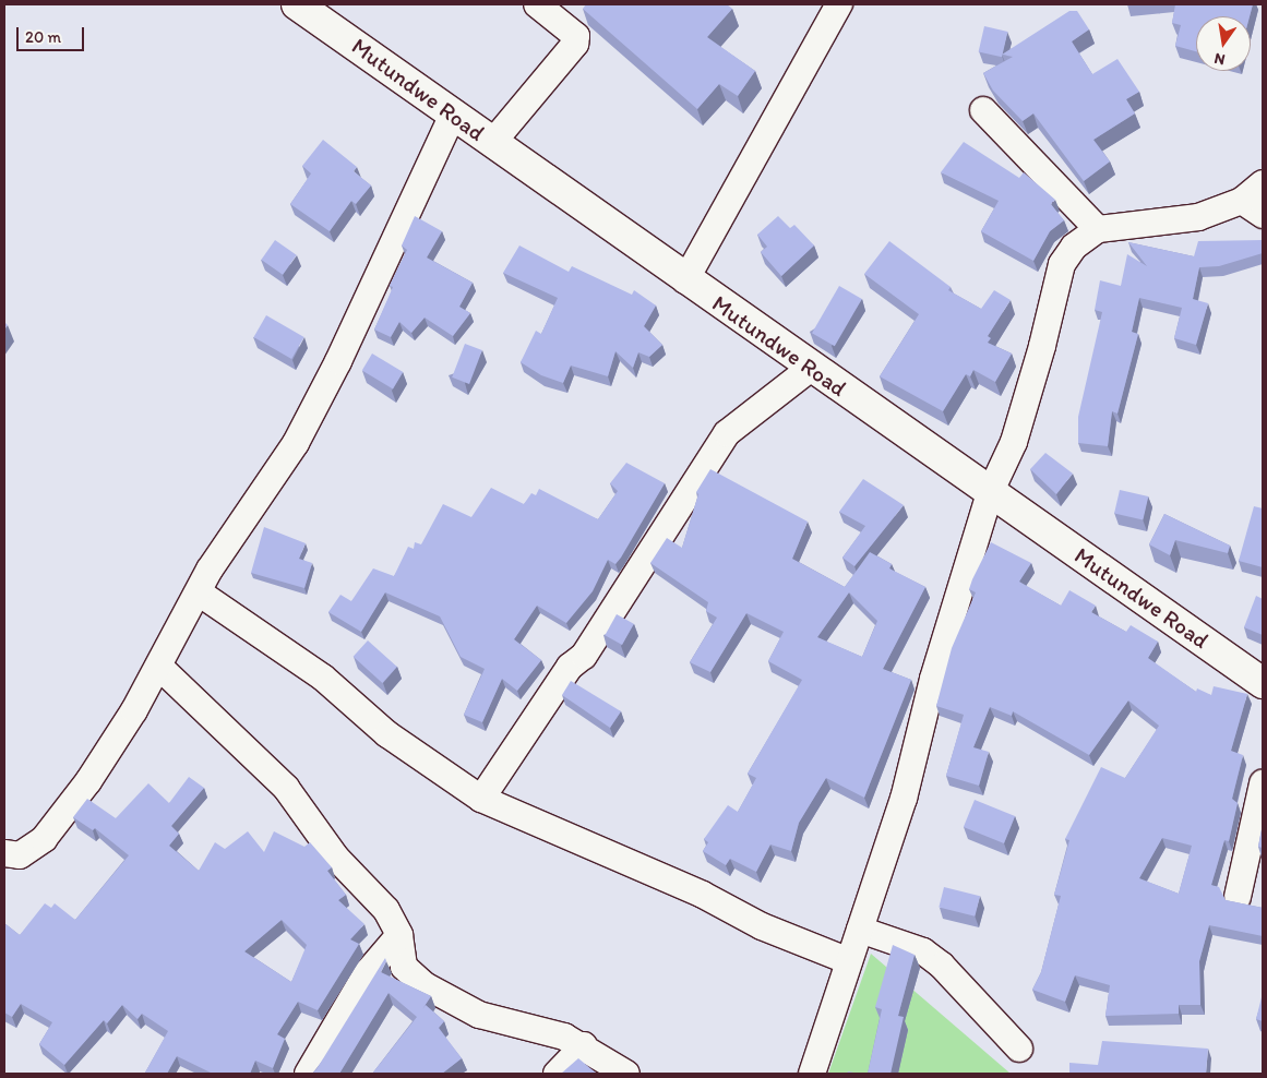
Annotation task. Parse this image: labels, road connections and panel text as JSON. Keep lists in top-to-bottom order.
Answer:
{
  "streets": {
    "main road": ["Mutundwe Road"]
  },
  "scale_bar": "20 m",
  "north": "bottom"
}
